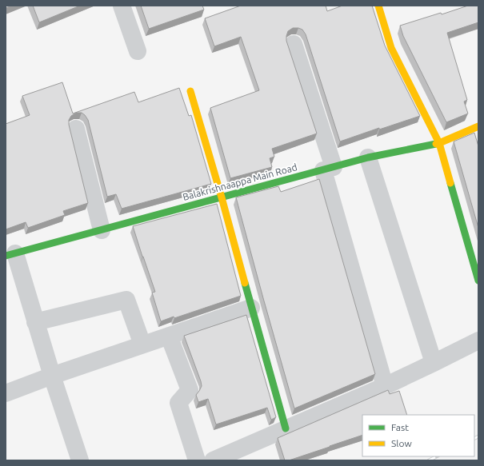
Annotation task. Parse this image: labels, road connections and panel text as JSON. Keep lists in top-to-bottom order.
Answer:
{
  "streets": {
    "street": ["Balakrishnaappa Main Road"]
  },
  "legend": ["Fast", "Slow"]
}
